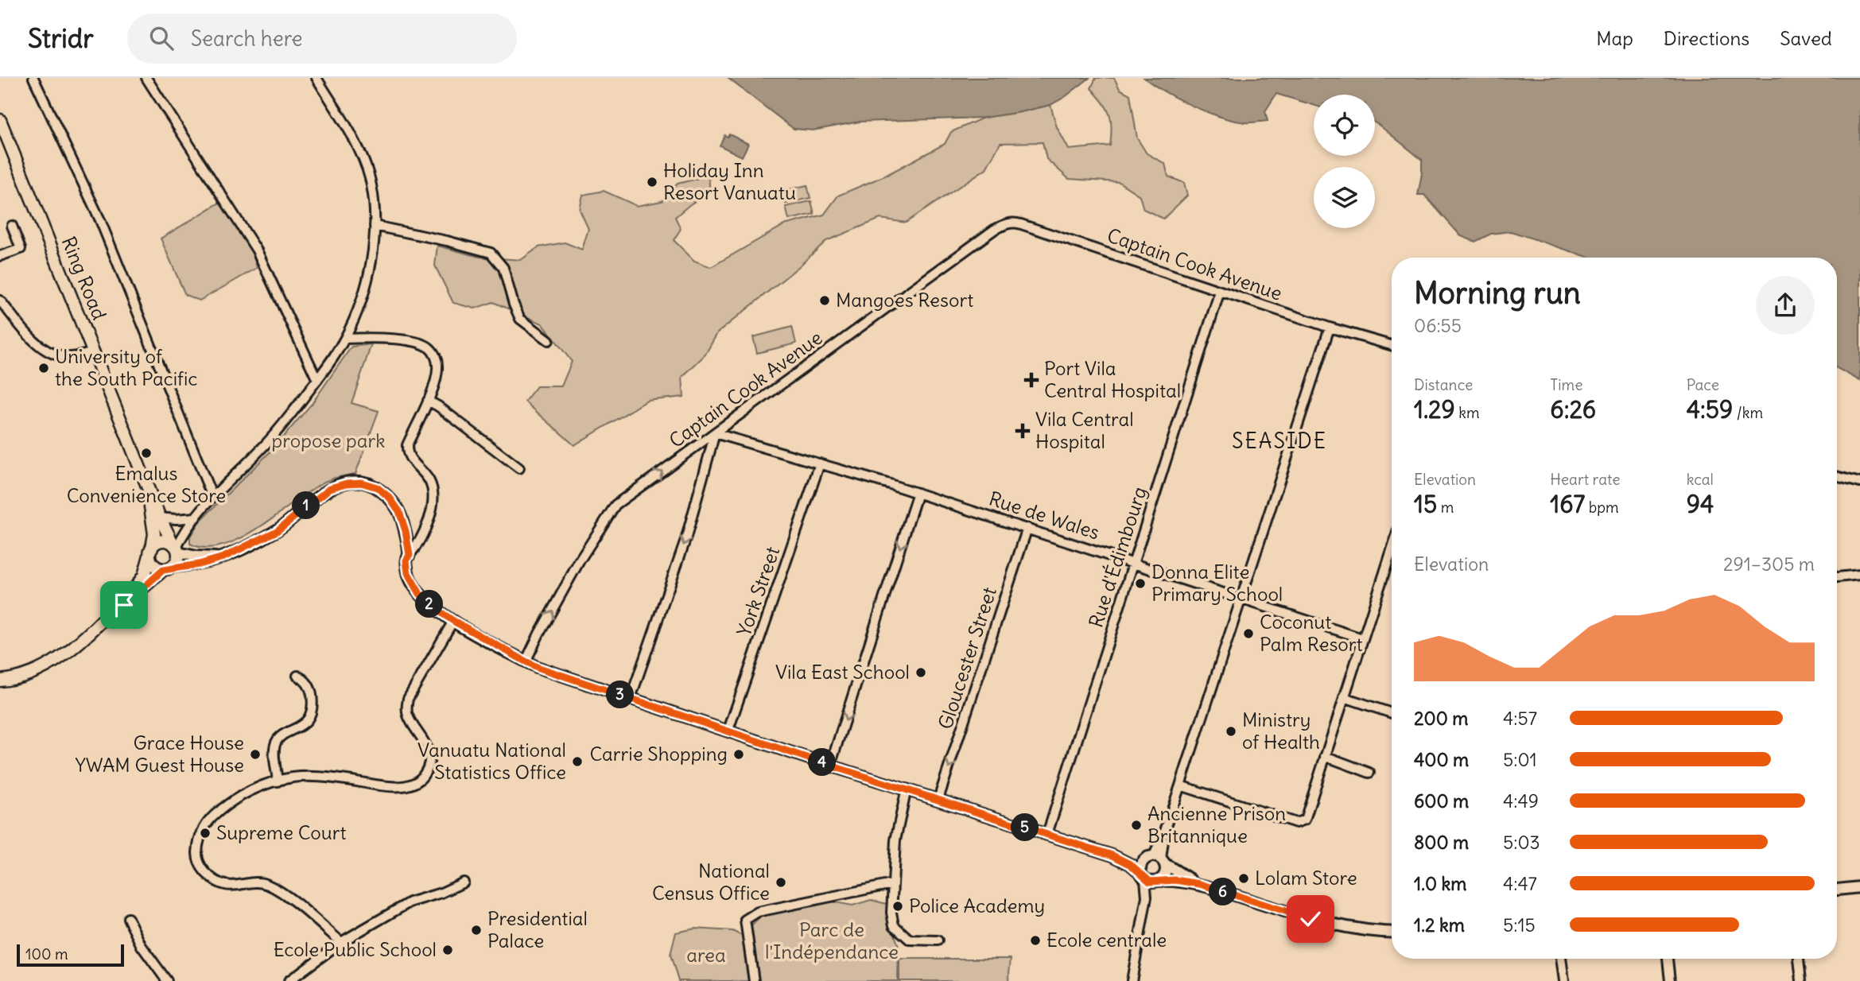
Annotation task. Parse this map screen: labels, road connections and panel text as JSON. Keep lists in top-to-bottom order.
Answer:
{
  "streets": {
    "main road": ["Ring Road"],
    "street": [
      "Captain Cook Avenue",
      "Rue de Wales",
      "Rue d'Édimbourg",
      "York Street",
      "Gloucester Street"
    ]
  },
  "crossings": [
    ["Captain Cook Avenue", "Rue de Wales"],
    ["Captain Cook Avenue", "Rue d'Édimbourg"],
    ["Rue de Wales", "Rue d'Édimbourg"],
    ["Rue de Wales", "York Street"],
    ["Rue de Wales", "Gloucester Street"]
  ],
  "one_way": ["Gloucester Street"],
  "districts": ["SEASIDE"],
  "parks": ["propose park", "Parc de l'Indépendance", "area"],
  "places": {
    "other": [
      "Holiday Inn Resort Vanuatu",
      "Mangoes Resort",
      "University of the South Pacific",
      "Emalus Convenience Store",
      "Donna Elite Primary School",
      "Coconut Palm Resort",
      "Vila East School",
      "Ministry of Health",
      "Grace House YWAM Guest House",
      "Carrie Shopping",
      "Vanuatu National Statistics Office",
      "Ancienne Prison Britannique",
      "Supreme Court",
      "Lolam Store",
      "National Census Office",
      "Police Academy",
      "Presidential Palace",
      "Ecole centrale",
      "Ecole Public School"
    ],
    "health": ["Port Vila Central Hospital", "Vila Central Hospital"]
  },
  "scale_bar": "100 m",
  "page": {
    "header": "Stridr",
    "search": "Search here",
    "nav": ["Map", "Directions", "Saved"],
    "heading": ["Morning run", "06:55"],
    "stats": [
      ["Distance", "1.29 km"],
      ["Time", "6:26"],
      ["Pace", "4:59 /km"],
      ["Elevation", "15 m"],
      ["Heart rate", "167 bpm"],
      ["kcal", "94"]
    ],
    "pins": [
      "1",
      "2",
      "3",
      "4",
      "5",
      "6"
    ],
    "chart": ["Elevation", "291–305 m"],
    "list": [
      {
        "name": "200 m",
        "note": "4:57"
      },
      {
        "name": "400 m",
        "note": "5:01"
      },
      {
        "name": "600 m",
        "note": "4:49"
      },
      {
        "name": "800 m",
        "note": "5:03"
      },
      {
        "name": "1.0 km",
        "note": "4:47"
      },
      {
        "name": "1.2 km",
        "note": "5:15"
      }
    ],
    "scale": "100 m"
  }
}
